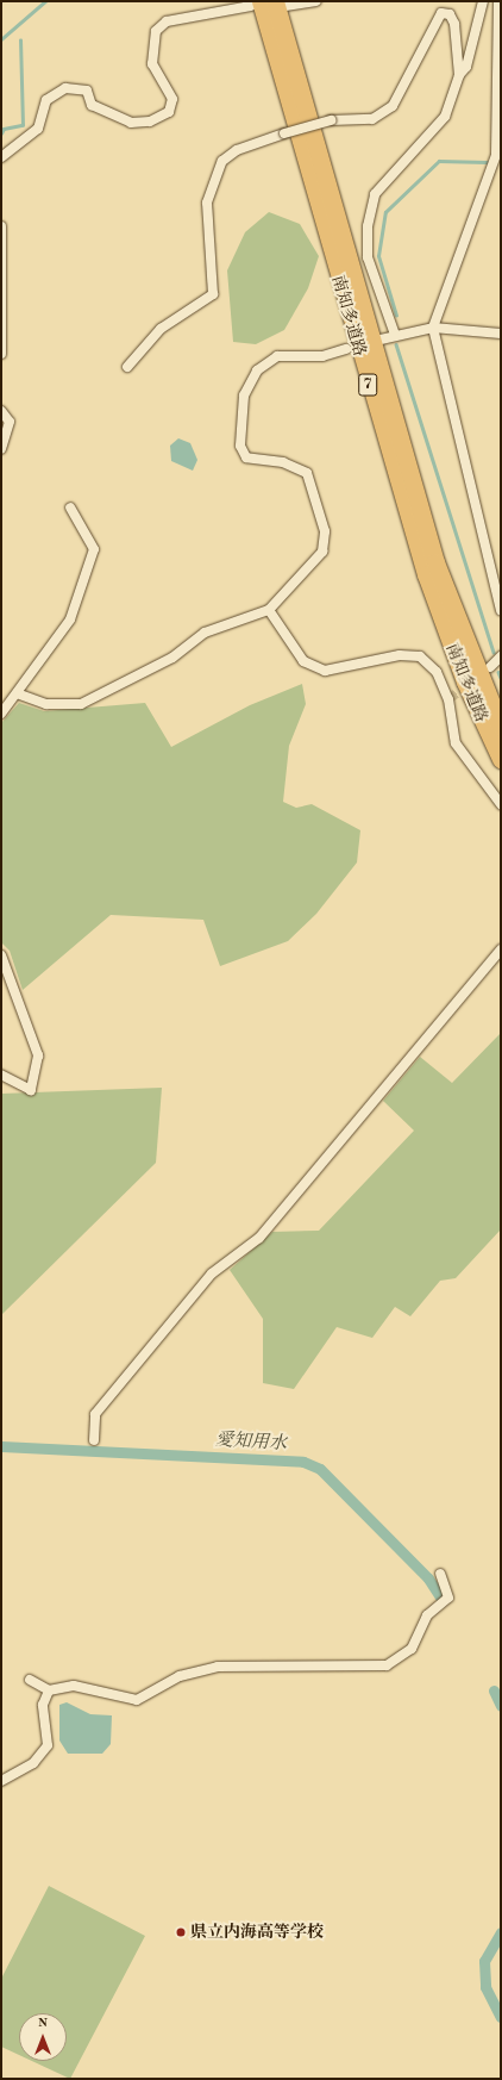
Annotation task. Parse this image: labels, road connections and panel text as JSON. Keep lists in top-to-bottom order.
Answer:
{
  "streets": {
    "highway": ["南知多道路", "7"]
  },
  "water": ["愛知用水"],
  "places": ["県立内海高等学校"],
  "north": "top"
}
